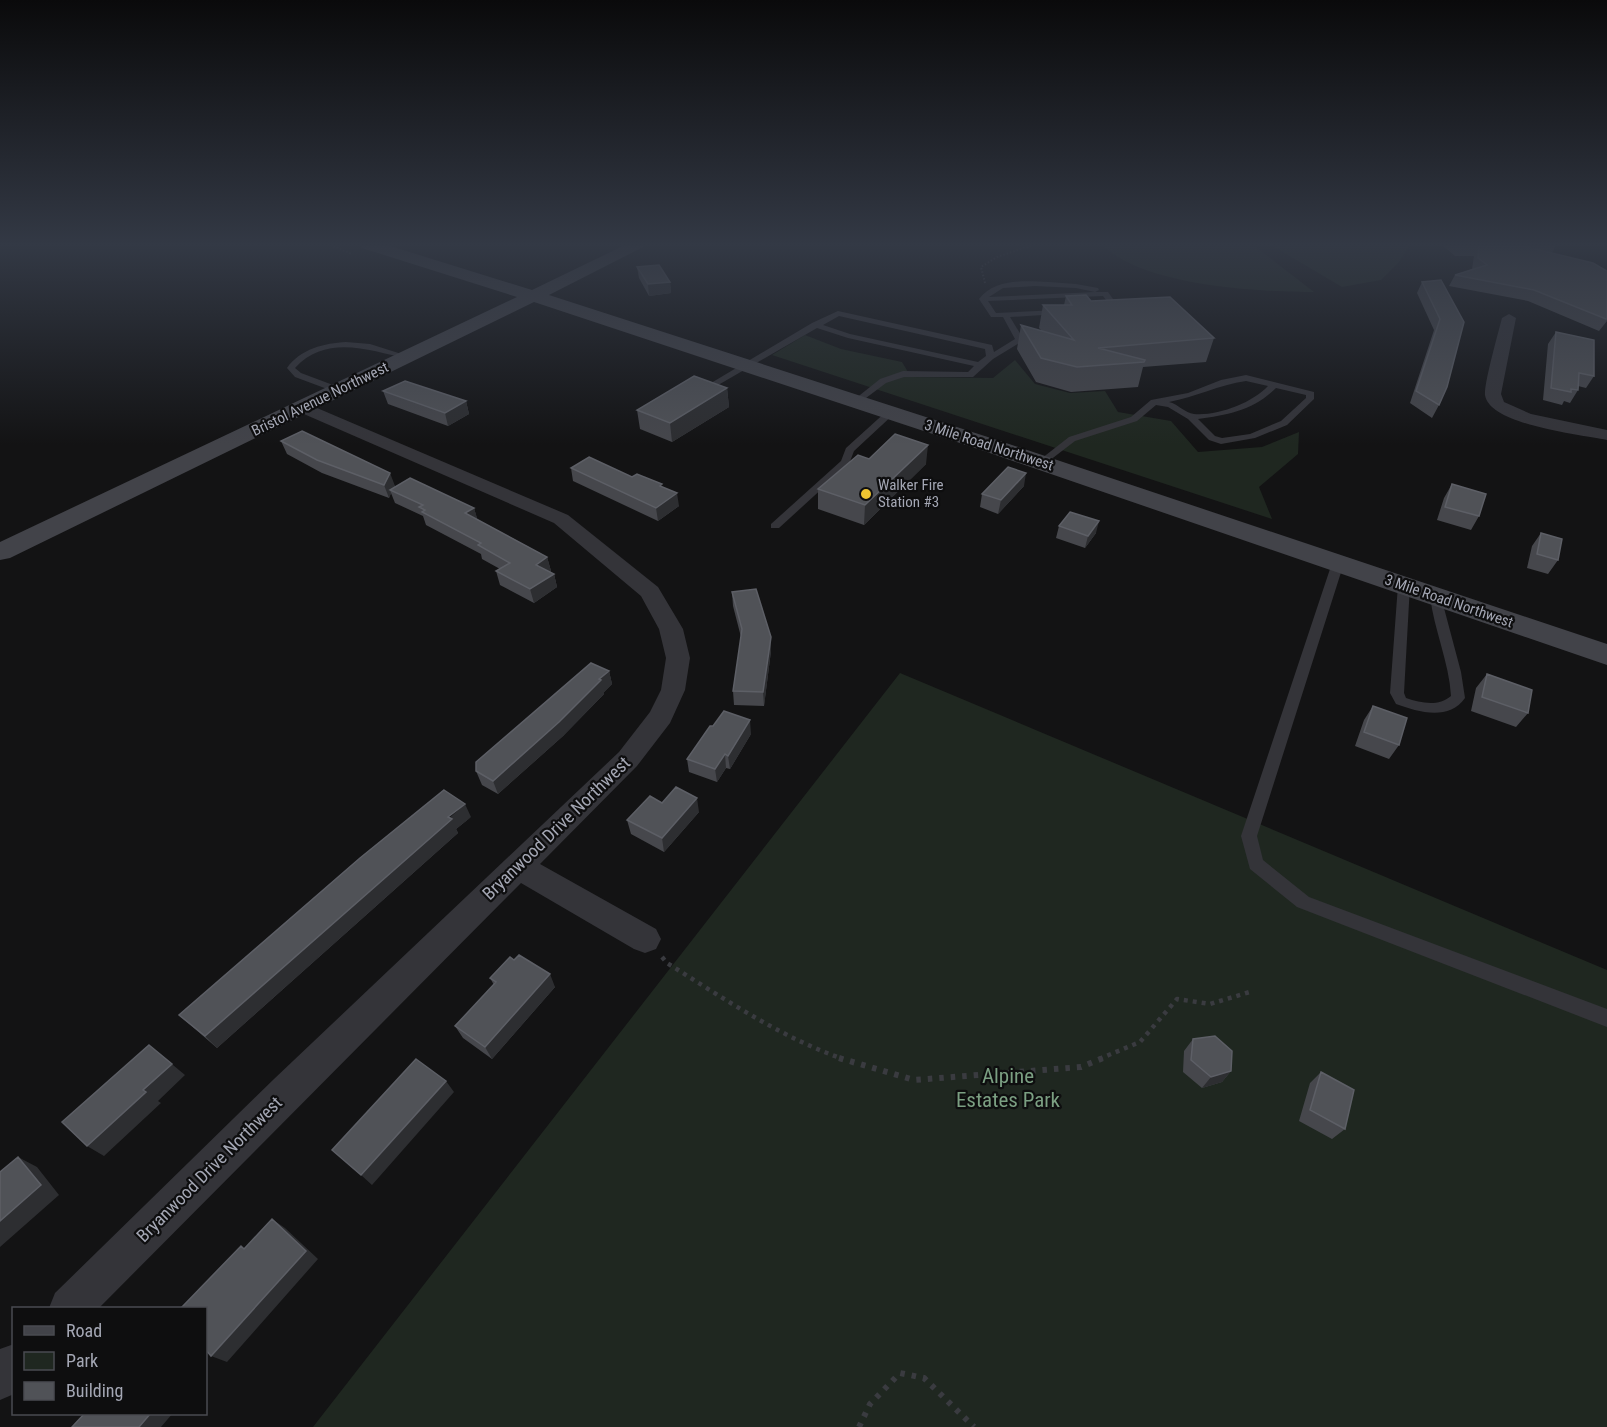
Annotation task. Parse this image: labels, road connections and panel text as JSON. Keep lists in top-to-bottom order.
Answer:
{
  "streets": {
    "main road": ["Bristol Avenue Northwest", "3 Mile Road Northwest"],
    "street": ["Bryanwood Drive Northwest"]
  },
  "crossings": [
    ["Bristol Avenue Northwest", "Bryanwood Drive Northwest"]
  ],
  "parks": ["Alpine Estates Park"],
  "places": ["Walker Fire Station #3"],
  "legend": ["Road", "Park", "Building"]
}
